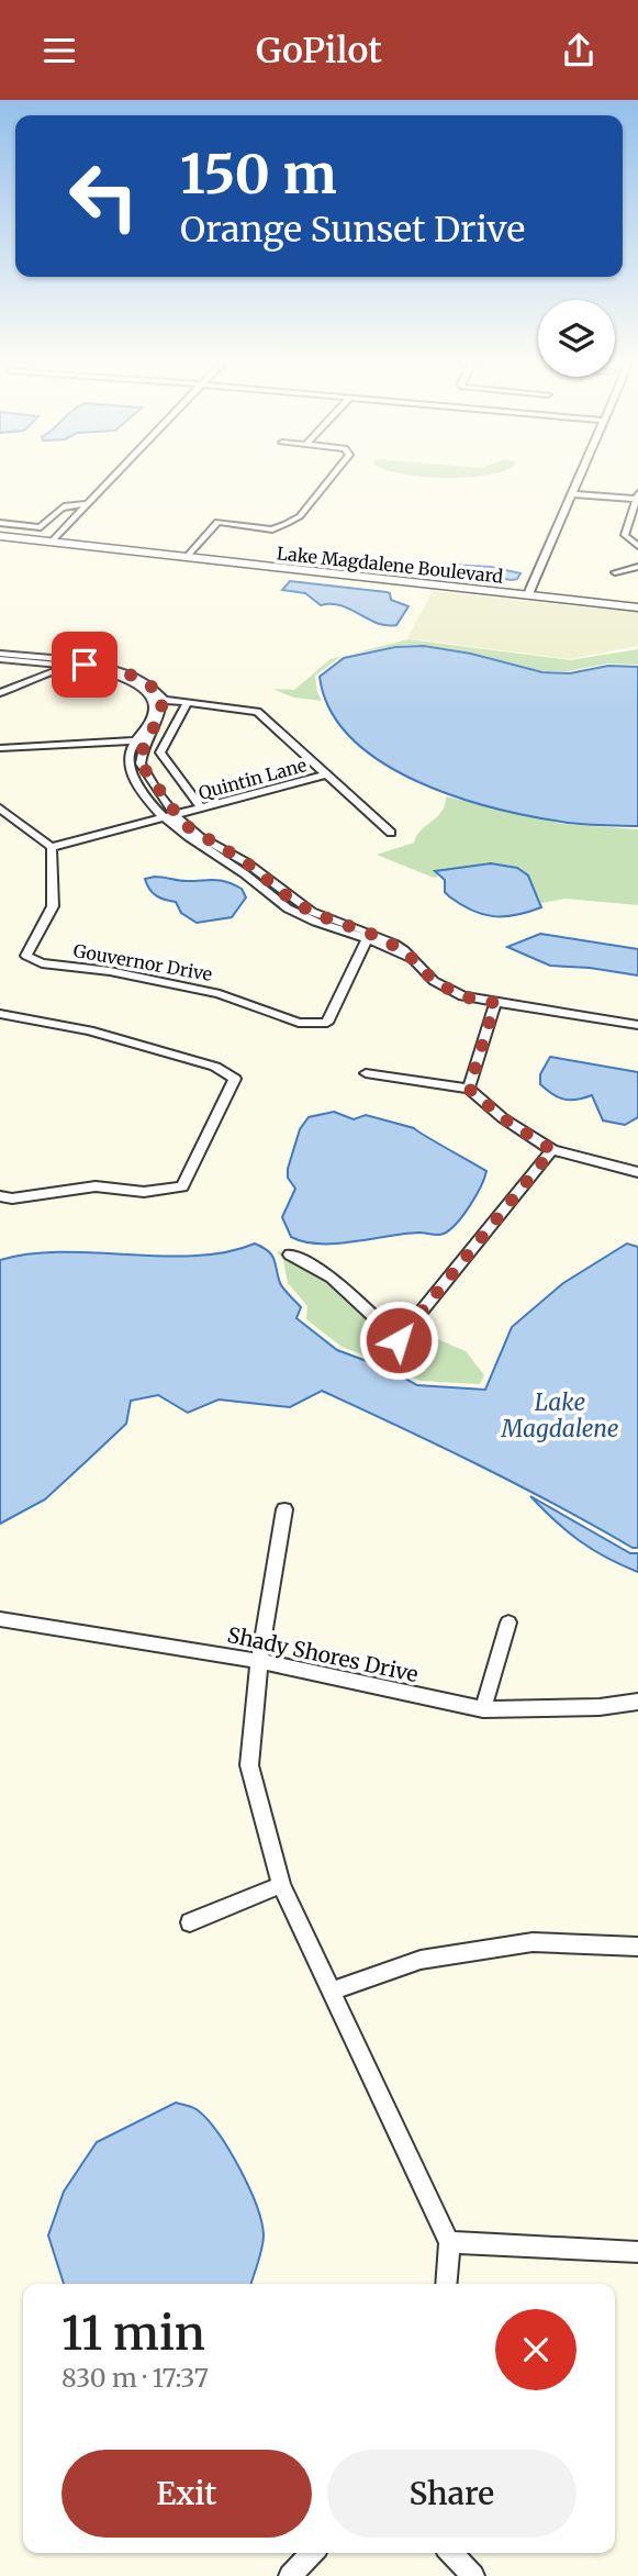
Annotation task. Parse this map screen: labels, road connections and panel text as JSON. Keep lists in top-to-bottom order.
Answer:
{
  "streets": {
    "street": [
      "Lake Magdalene Boulevard",
      "Quintin Lane",
      "Gouvernor Drive",
      "Shady Shores Drive"
    ]
  },
  "crossings": [
    ["Quintin Lane", "Gouvernor Drive"]
  ],
  "water": ["Lake Magdalene"],
  "page": {
    "header": "GoPilot",
    "turn": ["150 m", "Orange Sunset Drive"],
    "heading": ["11 min", "830 m · 17:37"],
    "buttons": ["Exit", "Share"]
  }
}
